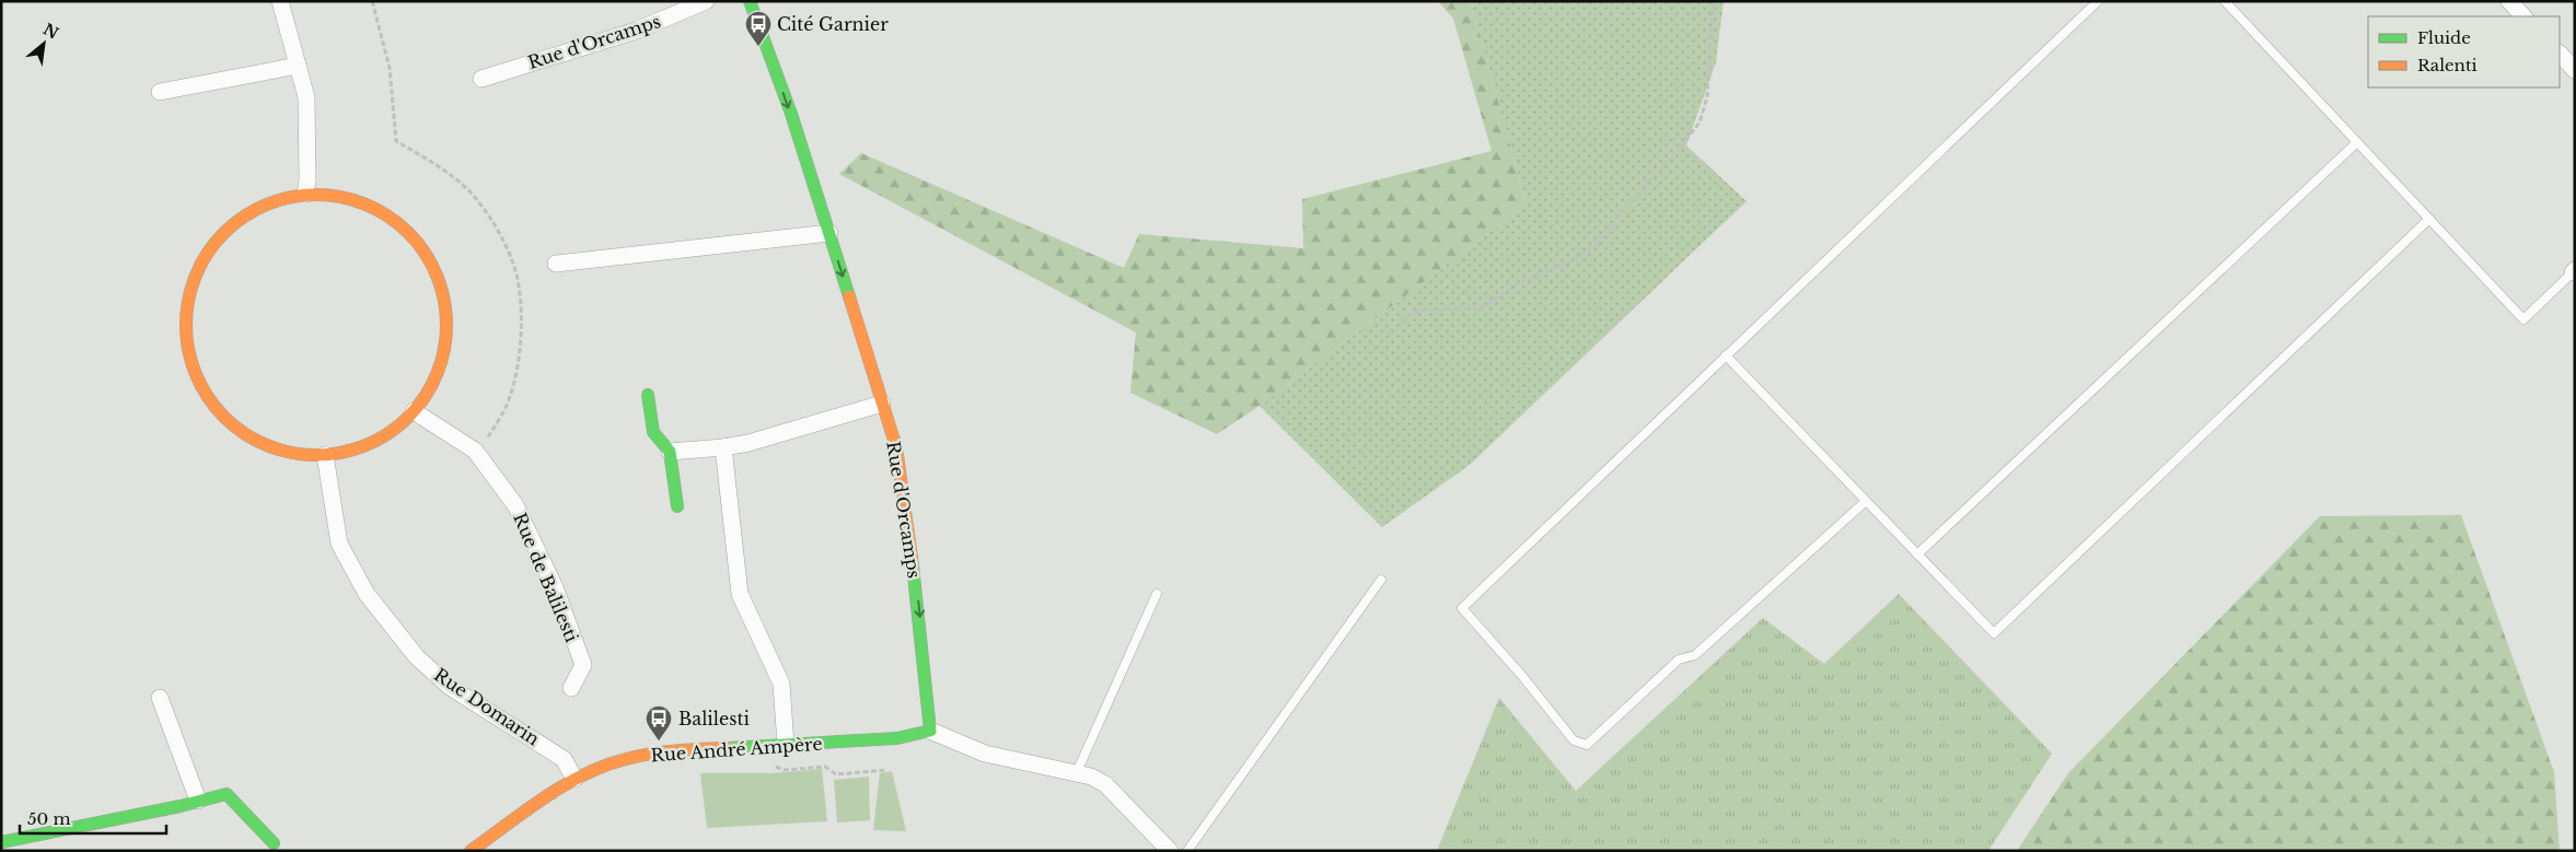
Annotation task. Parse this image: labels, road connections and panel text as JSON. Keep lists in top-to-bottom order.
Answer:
{
  "streets": {
    "street": [
      "Rue d'Orcamps",
      "Rue de Balilesti",
      "Rue Domarin",
      "Rue André Ampère"
    ]
  },
  "crossings": [
    ["Rue d'Orcamps", "Rue André Ampère"],
    ["Rue Domarin", "Rue André Ampère"]
  ],
  "one_way": ["Rue d'Orcamps"],
  "places": {
    "bus stop": ["Cité Garnier", "Balilesti"]
  },
  "legend": ["Fluide", "Ralenti"],
  "scale_bar": "50 m",
  "north": "top right"
}
